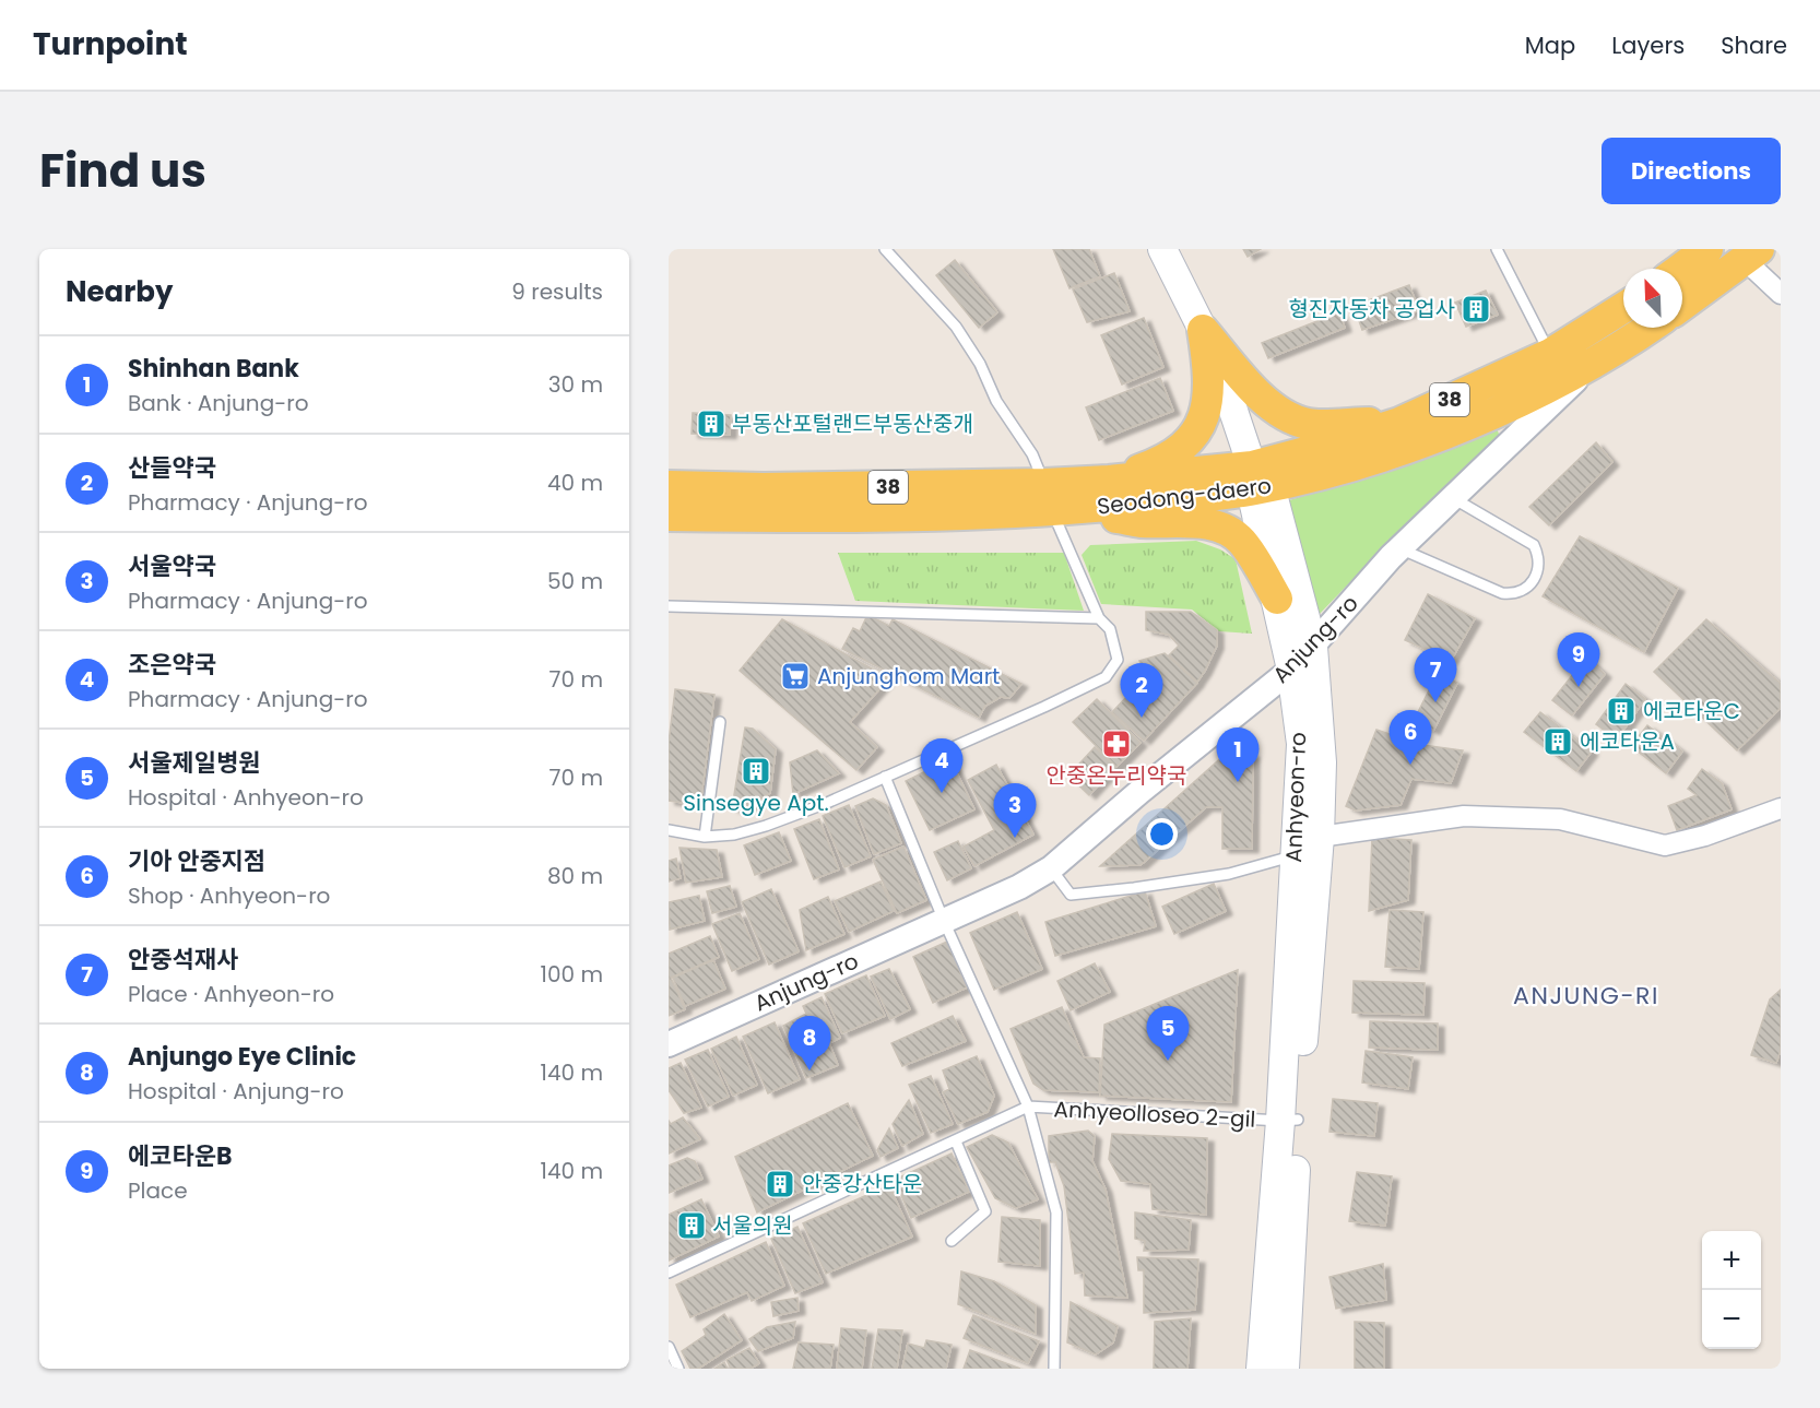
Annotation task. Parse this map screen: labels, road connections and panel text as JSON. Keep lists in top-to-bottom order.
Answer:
{
  "streets": {
    "main road": ["38", "Seodong-daero", "Anhyeon-ro"],
    "street": ["Anjung-ro"],
    "lane": ["Anhyeolloseo 2-gil"]
  },
  "crossings": [
    ["Seodong-daero", "Anjung-ro"],
    ["Seodong-daero", "Anhyeon-ro"],
    ["Anjung-ro", "Anhyeon-ro"],
    ["Anhyeon-ro", "Anhyeolloseo 2-gil"]
  ],
  "districts": ["ANJUNG-RI"],
  "places": {
    "building": [
      "형진자동차 공업사",
      "부동산포털랜드부동산중개",
      "에코타운C",
      "에코타운A",
      "Sinsegye Apt.",
      "안중강산타운",
      "서울의원"
    ],
    "supermarket": ["Anjunghom Mart"],
    "pharmacy": ["안중온누리약국"]
  },
  "north": "top left",
  "page": {
    "header": "Turnpoint",
    "nav": ["Map", "Layers", "Share"],
    "title": "Find us",
    "buttons": "Directions",
    "heading": ["Nearby", "9 results"],
    "list": [
      {
        "mark": "1",
        "name": "Shinhan Bank",
        "note": "Bank · Anjung-ro",
        "value": "30 m"
      },
      {
        "mark": "2",
        "name": "산들약국",
        "note": "Pharmacy · Anjung-ro",
        "value": "40 m"
      },
      {
        "mark": "3",
        "name": "서울약국",
        "note": "Pharmacy · Anjung-ro",
        "value": "50 m"
      },
      {
        "mark": "4",
        "name": "조은약국",
        "note": "Pharmacy · Anjung-ro",
        "value": "70 m"
      },
      {
        "mark": "5",
        "name": "서울제일병원",
        "note": "Hospital · Anhyeon-ro",
        "value": "70 m"
      },
      {
        "mark": "6",
        "name": "기아 안중지점",
        "note": "Shop · Anhyeon-ro",
        "value": "80 m"
      },
      {
        "mark": "7",
        "name": "안중석재사",
        "note": "Place · Anhyeon-ro",
        "value": "100 m"
      },
      {
        "mark": "8",
        "name": "Anjungo Eye Clinic",
        "note": "Hospital · Anjung-ro",
        "value": "140 m"
      },
      {
        "mark": "9",
        "name": "에코타운B",
        "note": "Place",
        "value": "140 m"
      }
    ],
    "pins": [
      "9",
      "7",
      "2",
      "6",
      "1",
      "4",
      "3",
      "5",
      "8"
    ],
    "map_buttons": ["+", "−"]
  }
}
